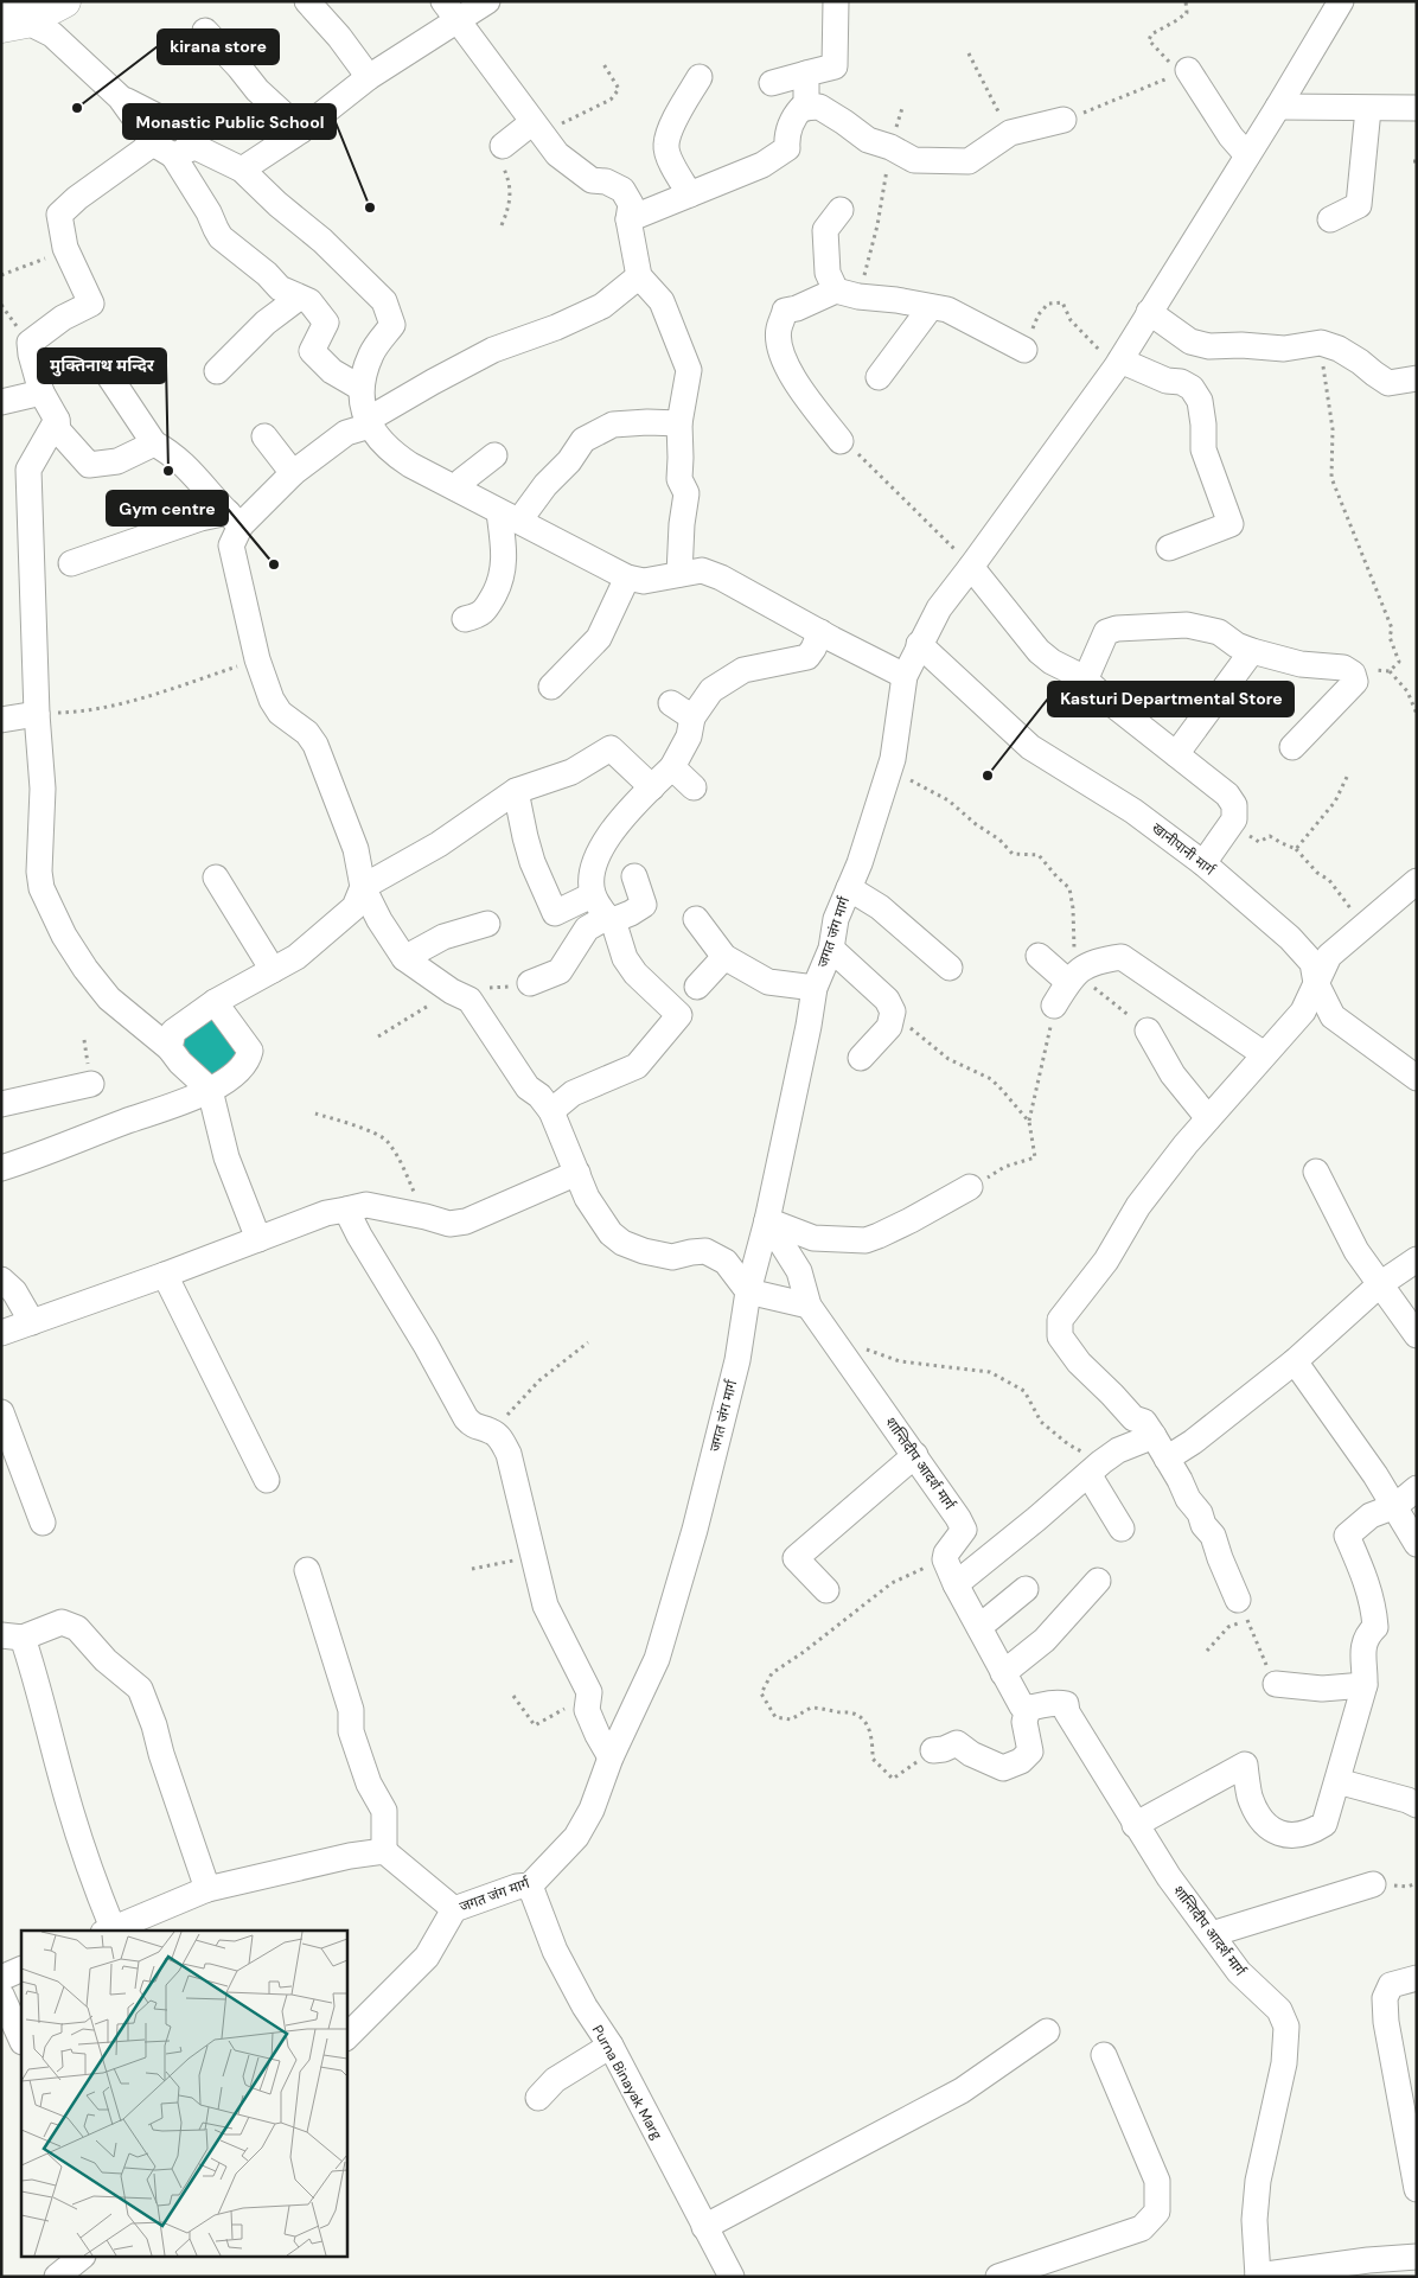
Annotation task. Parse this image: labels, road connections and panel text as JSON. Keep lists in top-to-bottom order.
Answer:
{
  "streets": {
    "street": [
      "खानीपानी मार्ग",
      "जगत जंग मार्ग",
      "शान्तिदीप आदर्श मार्ग",
      "Purna Binayak Marg"
    ]
  },
  "crossings": [
    ["खानीपानी मार्ग", "जगत जंग मार्ग"],
    ["जगत जंग मार्ग", "शान्तिदीप आदर्श मार्ग"],
    ["जगत जंग मार्ग", "Purna Binayak Marg"]
  ],
  "places": [
    "kirana store",
    "Monastic Public School",
    "मुक्तिनाथ मन्दिर",
    "Gym centre",
    "Kasturi Departmental Store"
  ]
}
